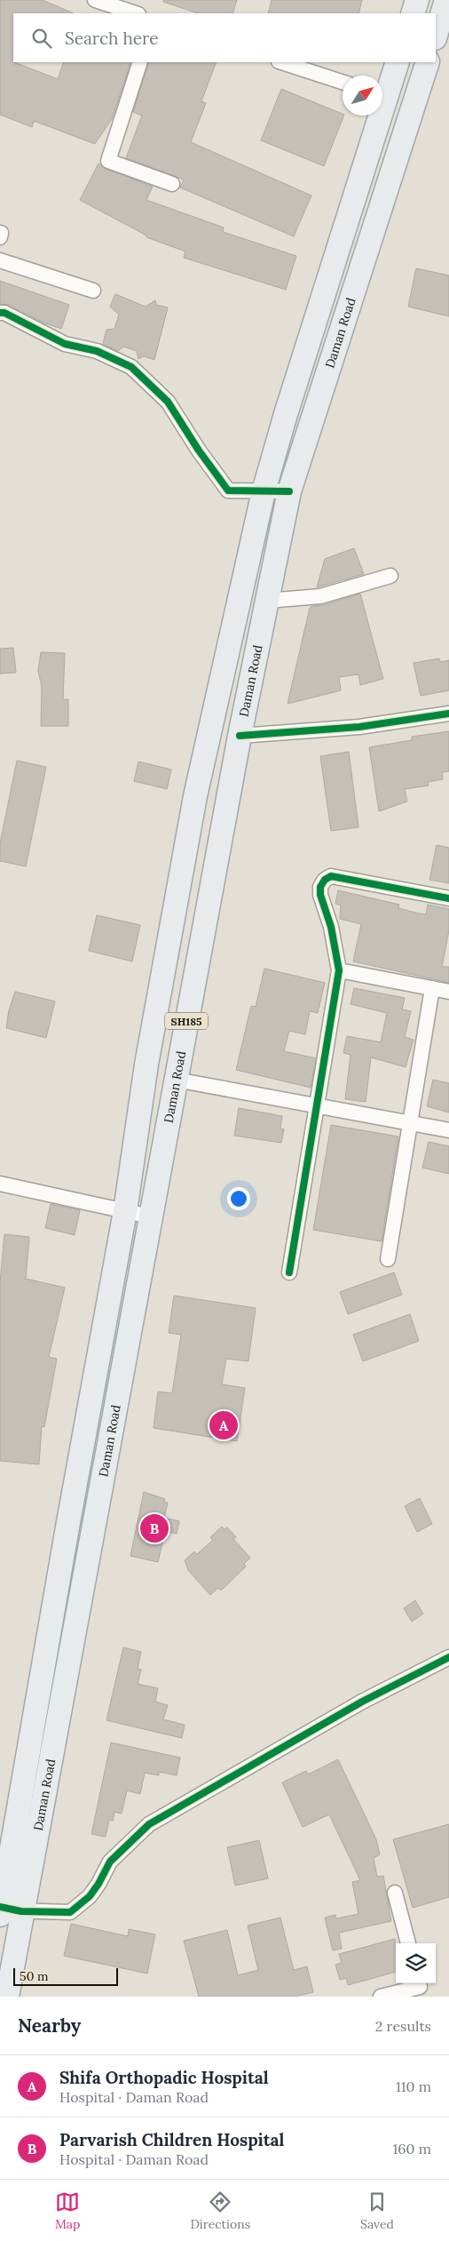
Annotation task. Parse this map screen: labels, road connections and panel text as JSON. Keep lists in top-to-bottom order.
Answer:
{
  "streets": {
    "main road": ["Daman Road", "SH185"]
  },
  "scale_bar": "50 m",
  "north": "top right",
  "page": {
    "search": "Search here",
    "pins": ["A", "B"],
    "scale": "50 m",
    "heading": ["Nearby", "2 results"],
    "list": [
      {
        "mark": "A",
        "name": "Shifa Orthopadic Hospital",
        "note": "Hospital · Daman Road",
        "value": "110 m"
      },
      {
        "mark": "B",
        "name": "Parvarish Children Hospital",
        "note": "Hospital · Daman Road",
        "value": "160 m"
      }
    ],
    "nav": ["Map", "Directions", "Saved"]
  }
}
